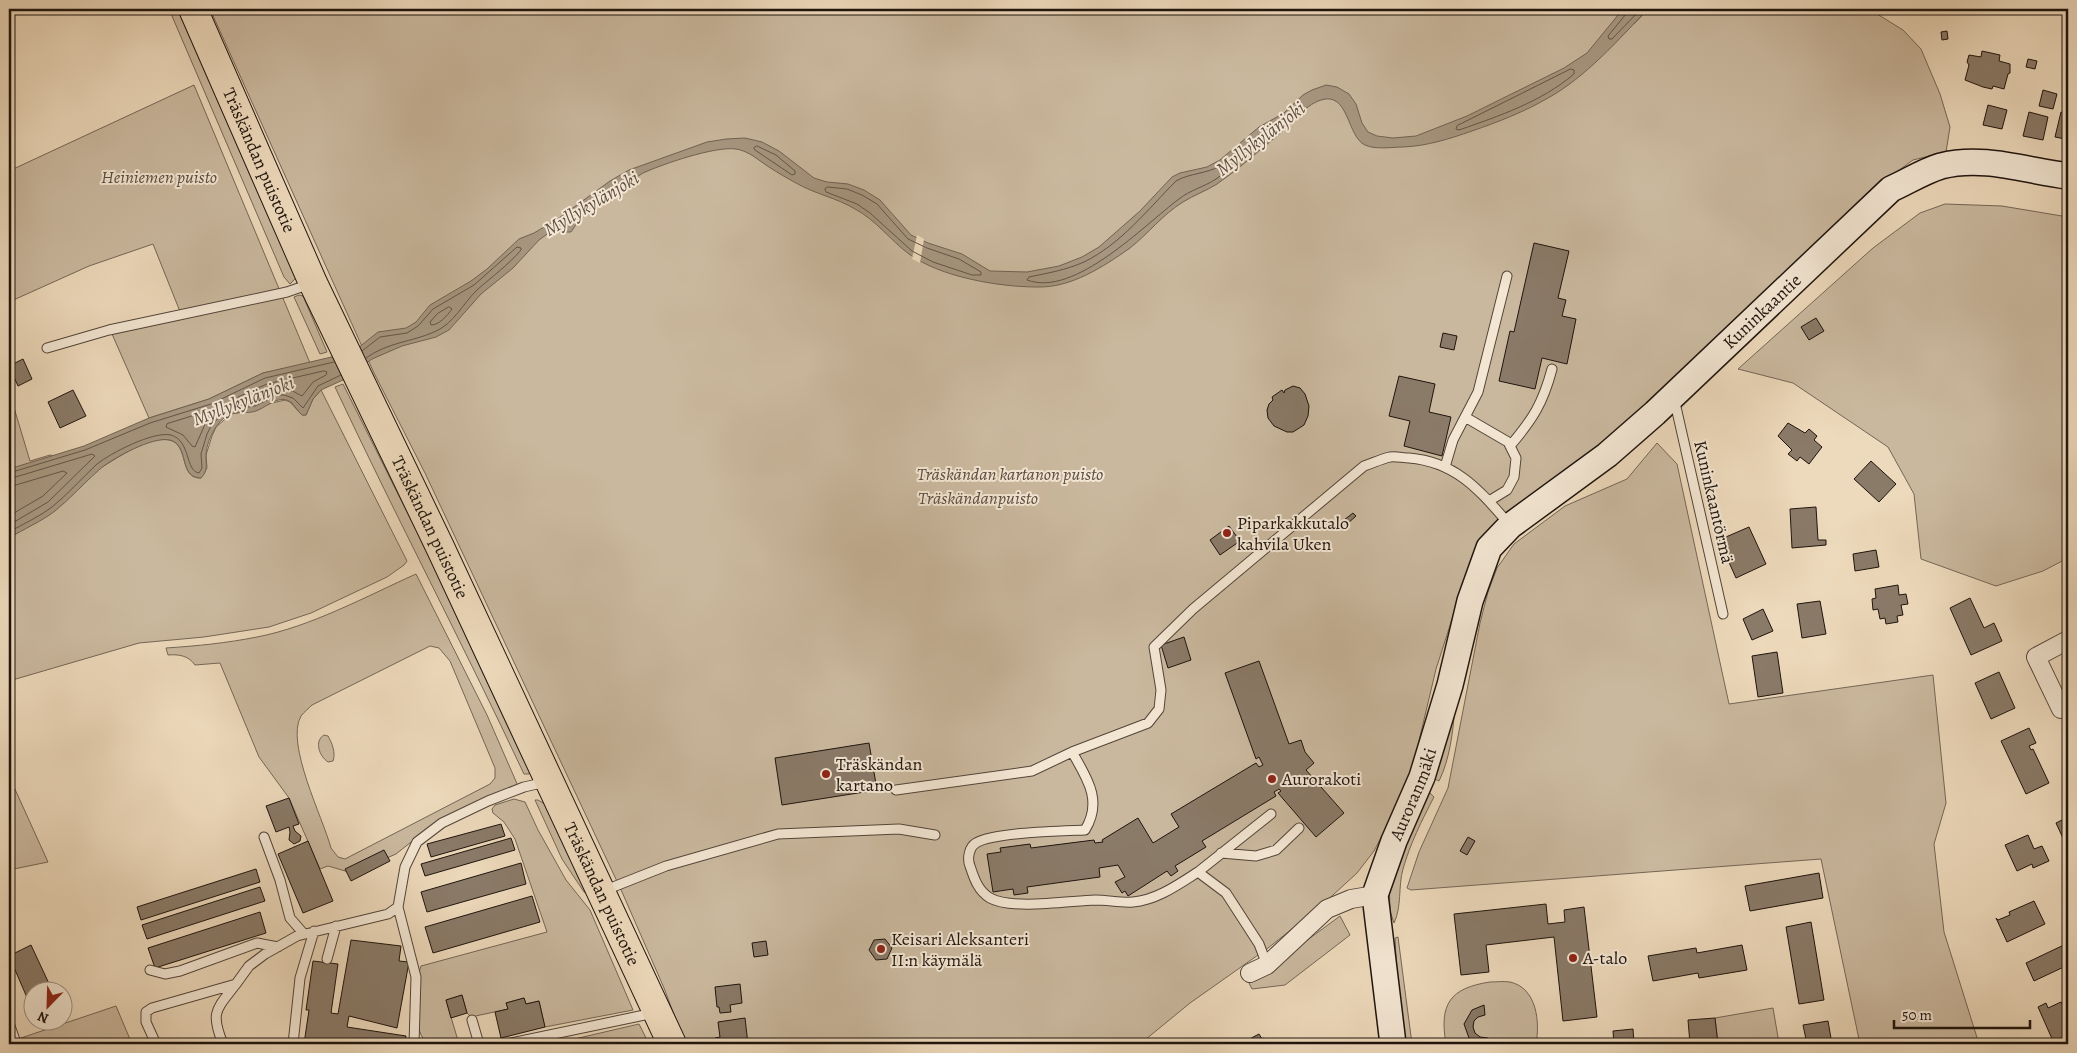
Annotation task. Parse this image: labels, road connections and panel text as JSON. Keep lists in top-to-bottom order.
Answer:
{
  "streets": {
    "main road": ["Träskändan puistotie", "Kuninkaantie", "Auroranmäki"],
    "lane": ["Kuninkaantörmä"]
  },
  "crossings": [
    ["Kuninkaantie", "Kuninkaantörmä"],
    ["Kuninkaantie", "Auroranmäki"]
  ],
  "water": ["Myllykylänjoki"],
  "parks": ["Heiniemen puisto", "Träskändan kartanon puisto", "Träskändanpuisto"],
  "places": [
    "Piparkakkutalo kahvila Uken",
    "Träskändan kartano",
    "Aurorakoti",
    "Keisari Aleksanteri II:n käymälä",
    "A-talo"
  ],
  "scale_bar": "50 m",
  "north": "bottom left"
}
